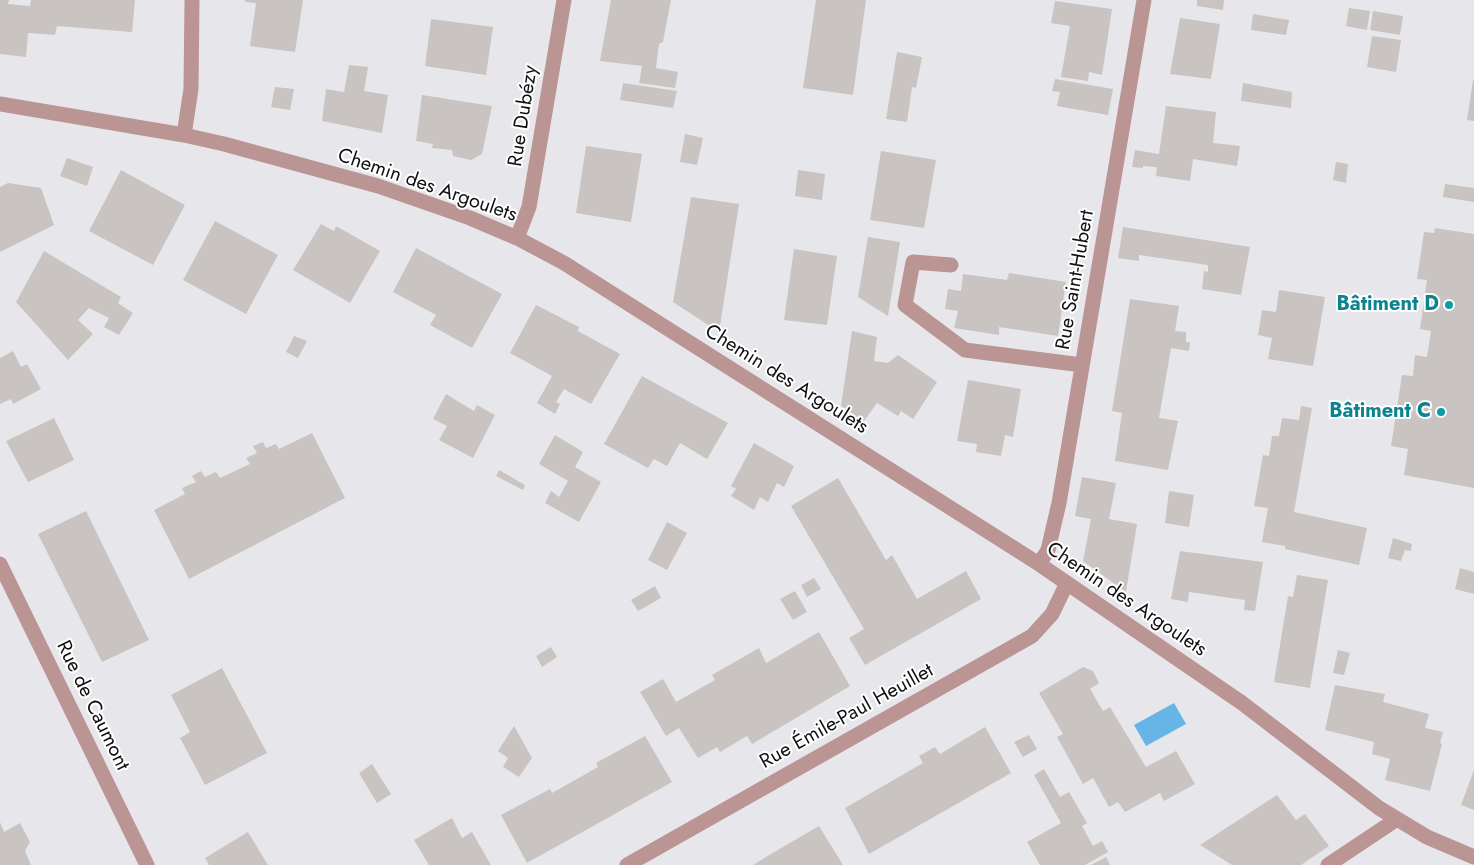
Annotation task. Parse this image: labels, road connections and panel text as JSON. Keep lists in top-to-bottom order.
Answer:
{
  "streets": {
    "street": [
      "Rue Dubézy",
      "Chemin des Argoulets",
      "Rue Saint-Hubert",
      "Rue de Caumont",
      "Rue Émile-Paul Heuillet"
    ]
  },
  "crossings": [
    ["Rue Dubézy", "Chemin des Argoulets"],
    ["Chemin des Argoulets", "Rue Saint-Hubert"],
    ["Chemin des Argoulets", "Rue Émile-Paul Heuillet"]
  ],
  "places": ["Bâtiment D", "Bâtiment C"]
}
